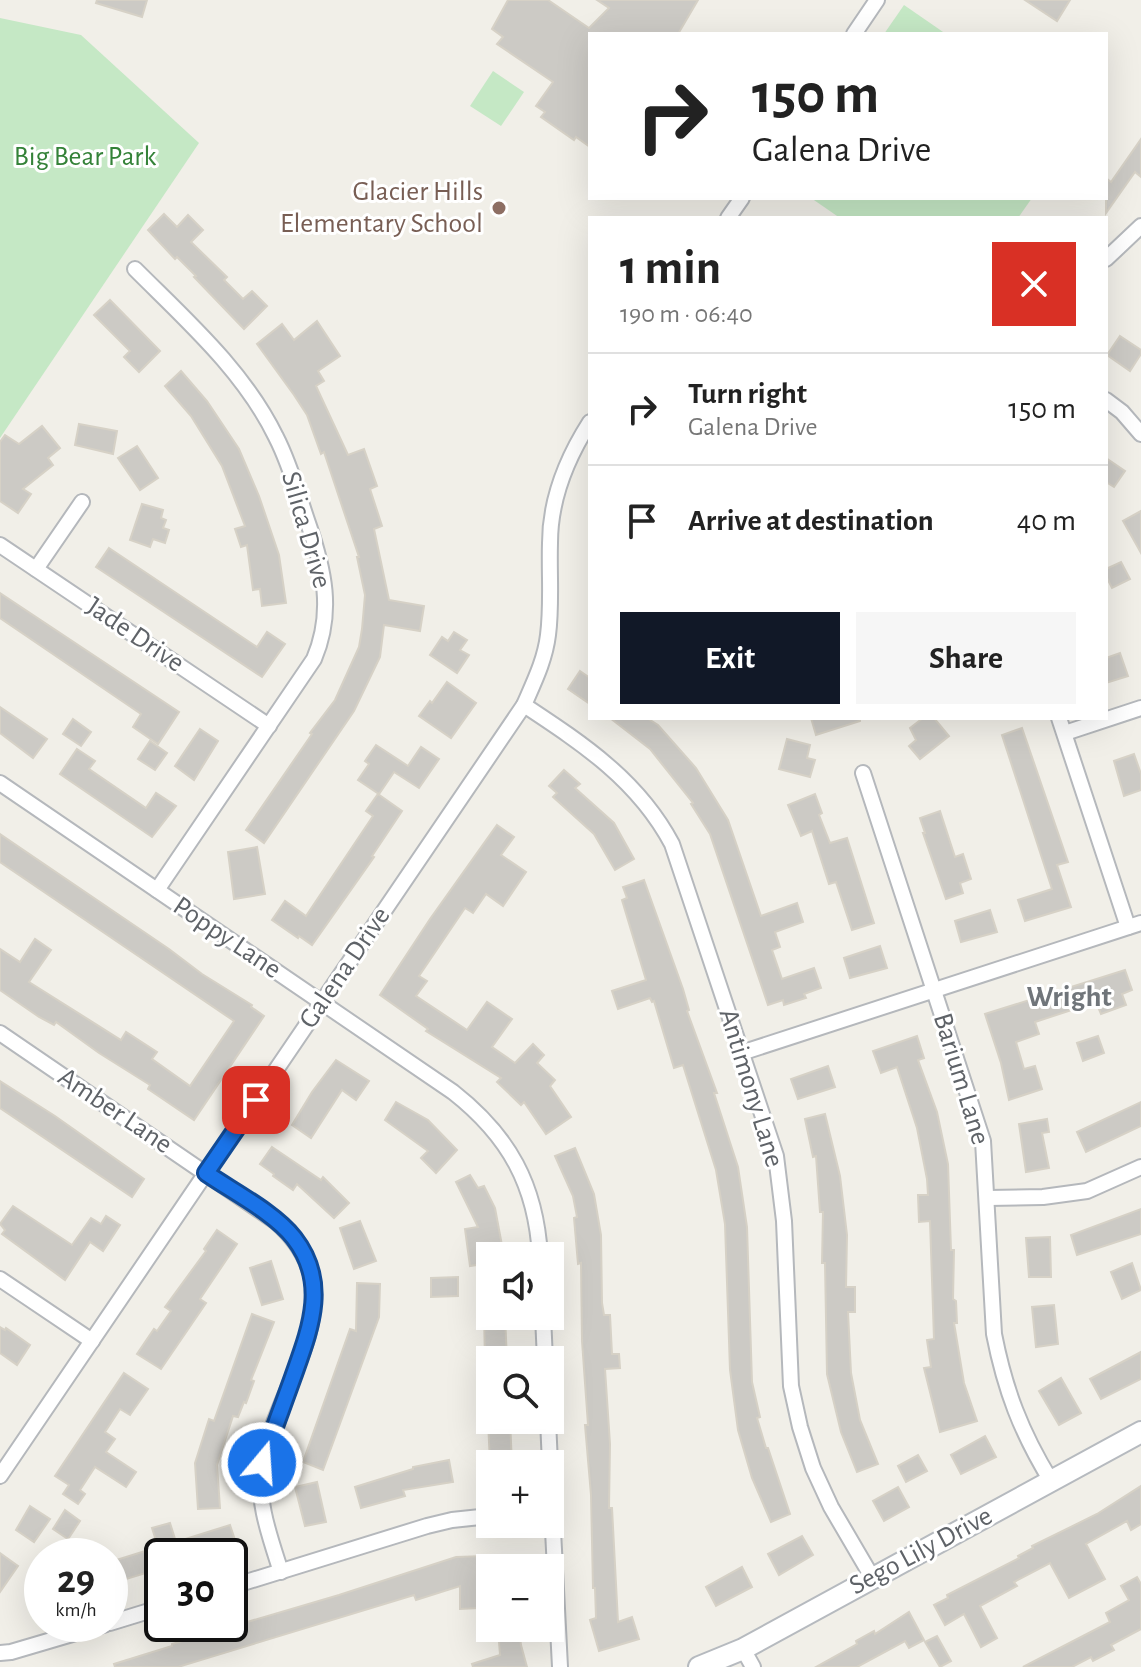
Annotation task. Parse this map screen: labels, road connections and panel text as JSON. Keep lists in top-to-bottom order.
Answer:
{
  "streets": {
    "main road": ["Sego Lily Drive"],
    "street": [
      "Silica Drive",
      "Jade Drive",
      "Poppy Lane",
      "Galena Drive",
      "Barium Lane",
      "Antimony Lane",
      "Amber Lane"
    ]
  },
  "crossings": [
    ["Silica Drive", "Jade Drive"],
    ["Silica Drive", "Poppy Lane"],
    ["Poppy Lane", "Galena Drive"],
    ["Galena Drive", "Antimony Lane"],
    ["Galena Drive", "Amber Lane"],
    ["Barium Lane", "Sego Lily Drive"],
    ["Antimony Lane", "Sego Lily Drive"]
  ],
  "districts": ["Wright"],
  "parks": ["Big Bear Park"],
  "places": ["Glacier Hills Elementary School"],
  "page": {
    "turn": ["150 m", "Galena Drive"],
    "heading": ["1 min", "190 m · 06:40"],
    "list": [
      {
        "name": "Turn right",
        "note": "Galena Drive",
        "value": "150 m"
      },
      {
        "name": "Arrive at destination",
        "value": "40 m"
      }
    ],
    "buttons": ["Exit", "Share"],
    "map_buttons": ["+", "−"],
    "speed": "29 km/h",
    "limit": "30"
  }
}
